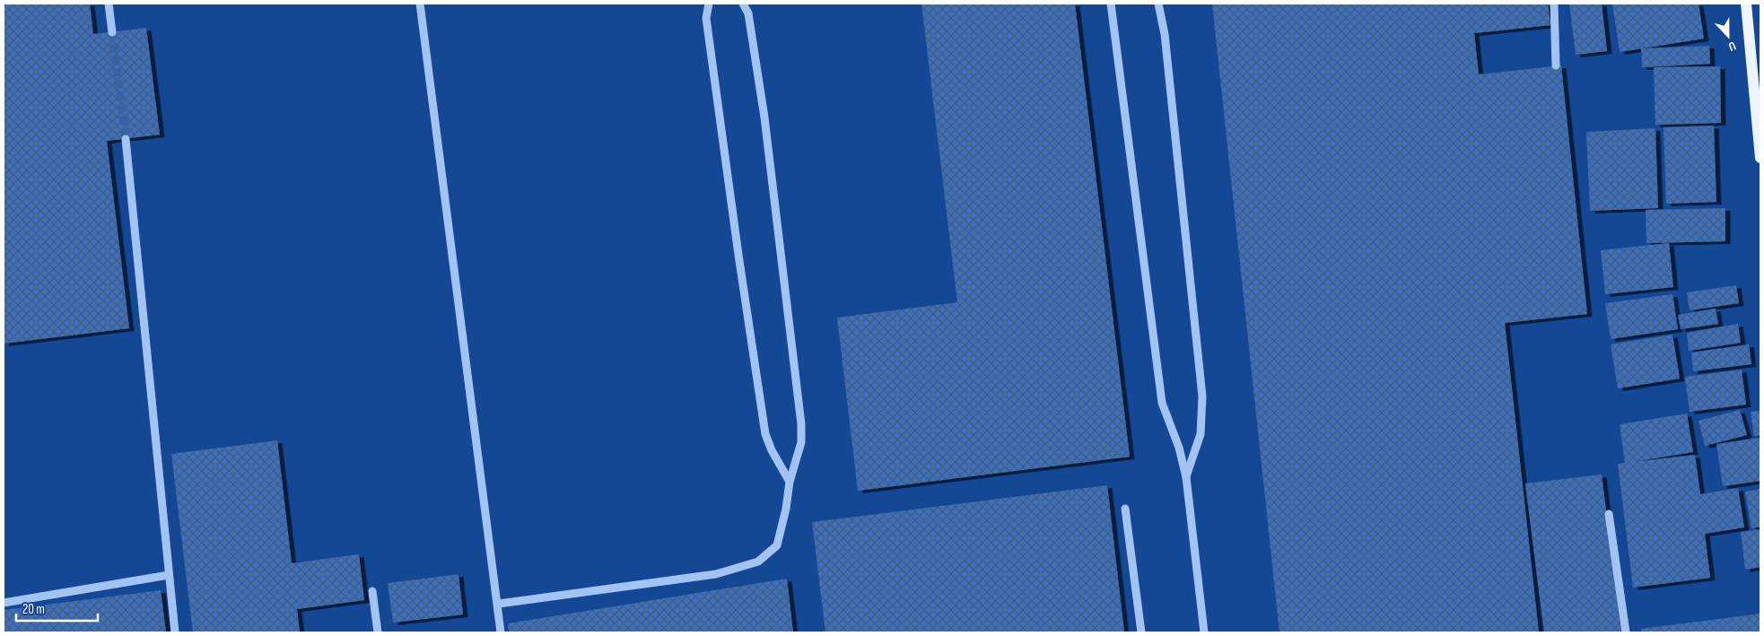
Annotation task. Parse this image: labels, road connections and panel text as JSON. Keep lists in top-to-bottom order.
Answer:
{
  "scale_bar": "20 m",
  "north": "bottom"
}
